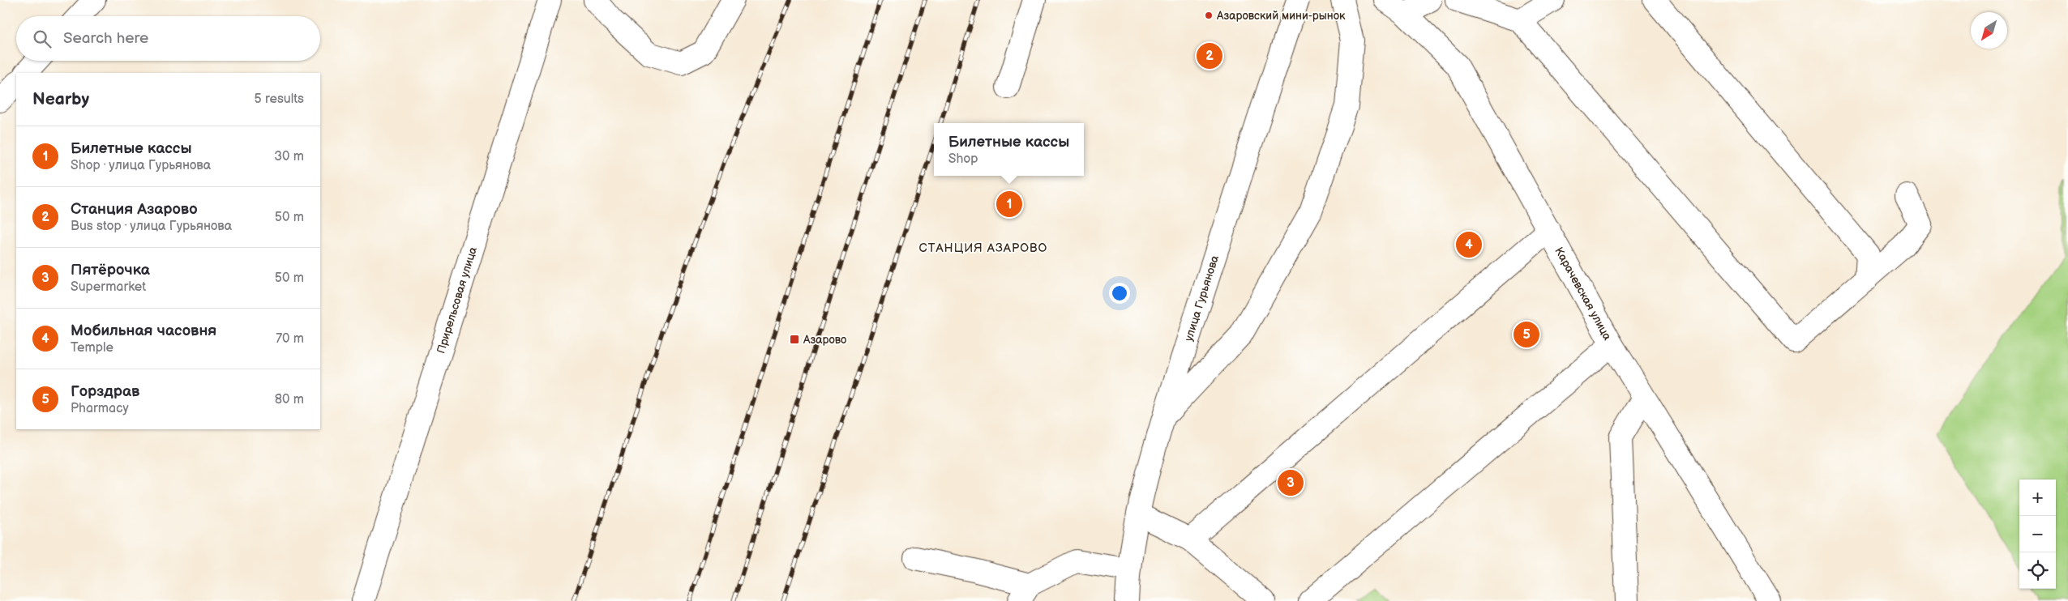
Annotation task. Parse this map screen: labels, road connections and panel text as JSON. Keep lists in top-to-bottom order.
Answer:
{
  "streets": {
    "street": ["Карачевская улица", "улица Гурьянова", "Прирельсовая улица"]
  },
  "districts": ["СТАНЦИЯ АЗАРОВО"],
  "places": {
    "other": ["Азаровский мини-рынок"],
    "transit": ["Азарово"]
  },
  "north": "bottom left",
  "page": {
    "search": "Search here",
    "pins": [
      "2",
      "1",
      "4",
      "5",
      "3"
    ],
    "heading": ["Nearby", "5 results"],
    "popup": ["Билетные кассы", "Shop"],
    "list": [
      {
        "mark": "1",
        "name": "Билетные кассы",
        "note": "Shop · улица Гурьянова",
        "value": "30 m"
      },
      {
        "mark": "2",
        "name": "Станция Азарово",
        "note": "Bus stop · улица Гурьянова",
        "value": "50 m"
      },
      {
        "mark": "3",
        "name": "Пятёрочка",
        "note": "Supermarket",
        "value": "50 m"
      },
      {
        "mark": "4",
        "name": "Мобильная часовня",
        "note": "Temple",
        "value": "70 m"
      },
      {
        "mark": "5",
        "name": "Горздрав",
        "note": "Pharmacy",
        "value": "80 m"
      }
    ],
    "map_buttons": ["+", "−"]
  }
}
